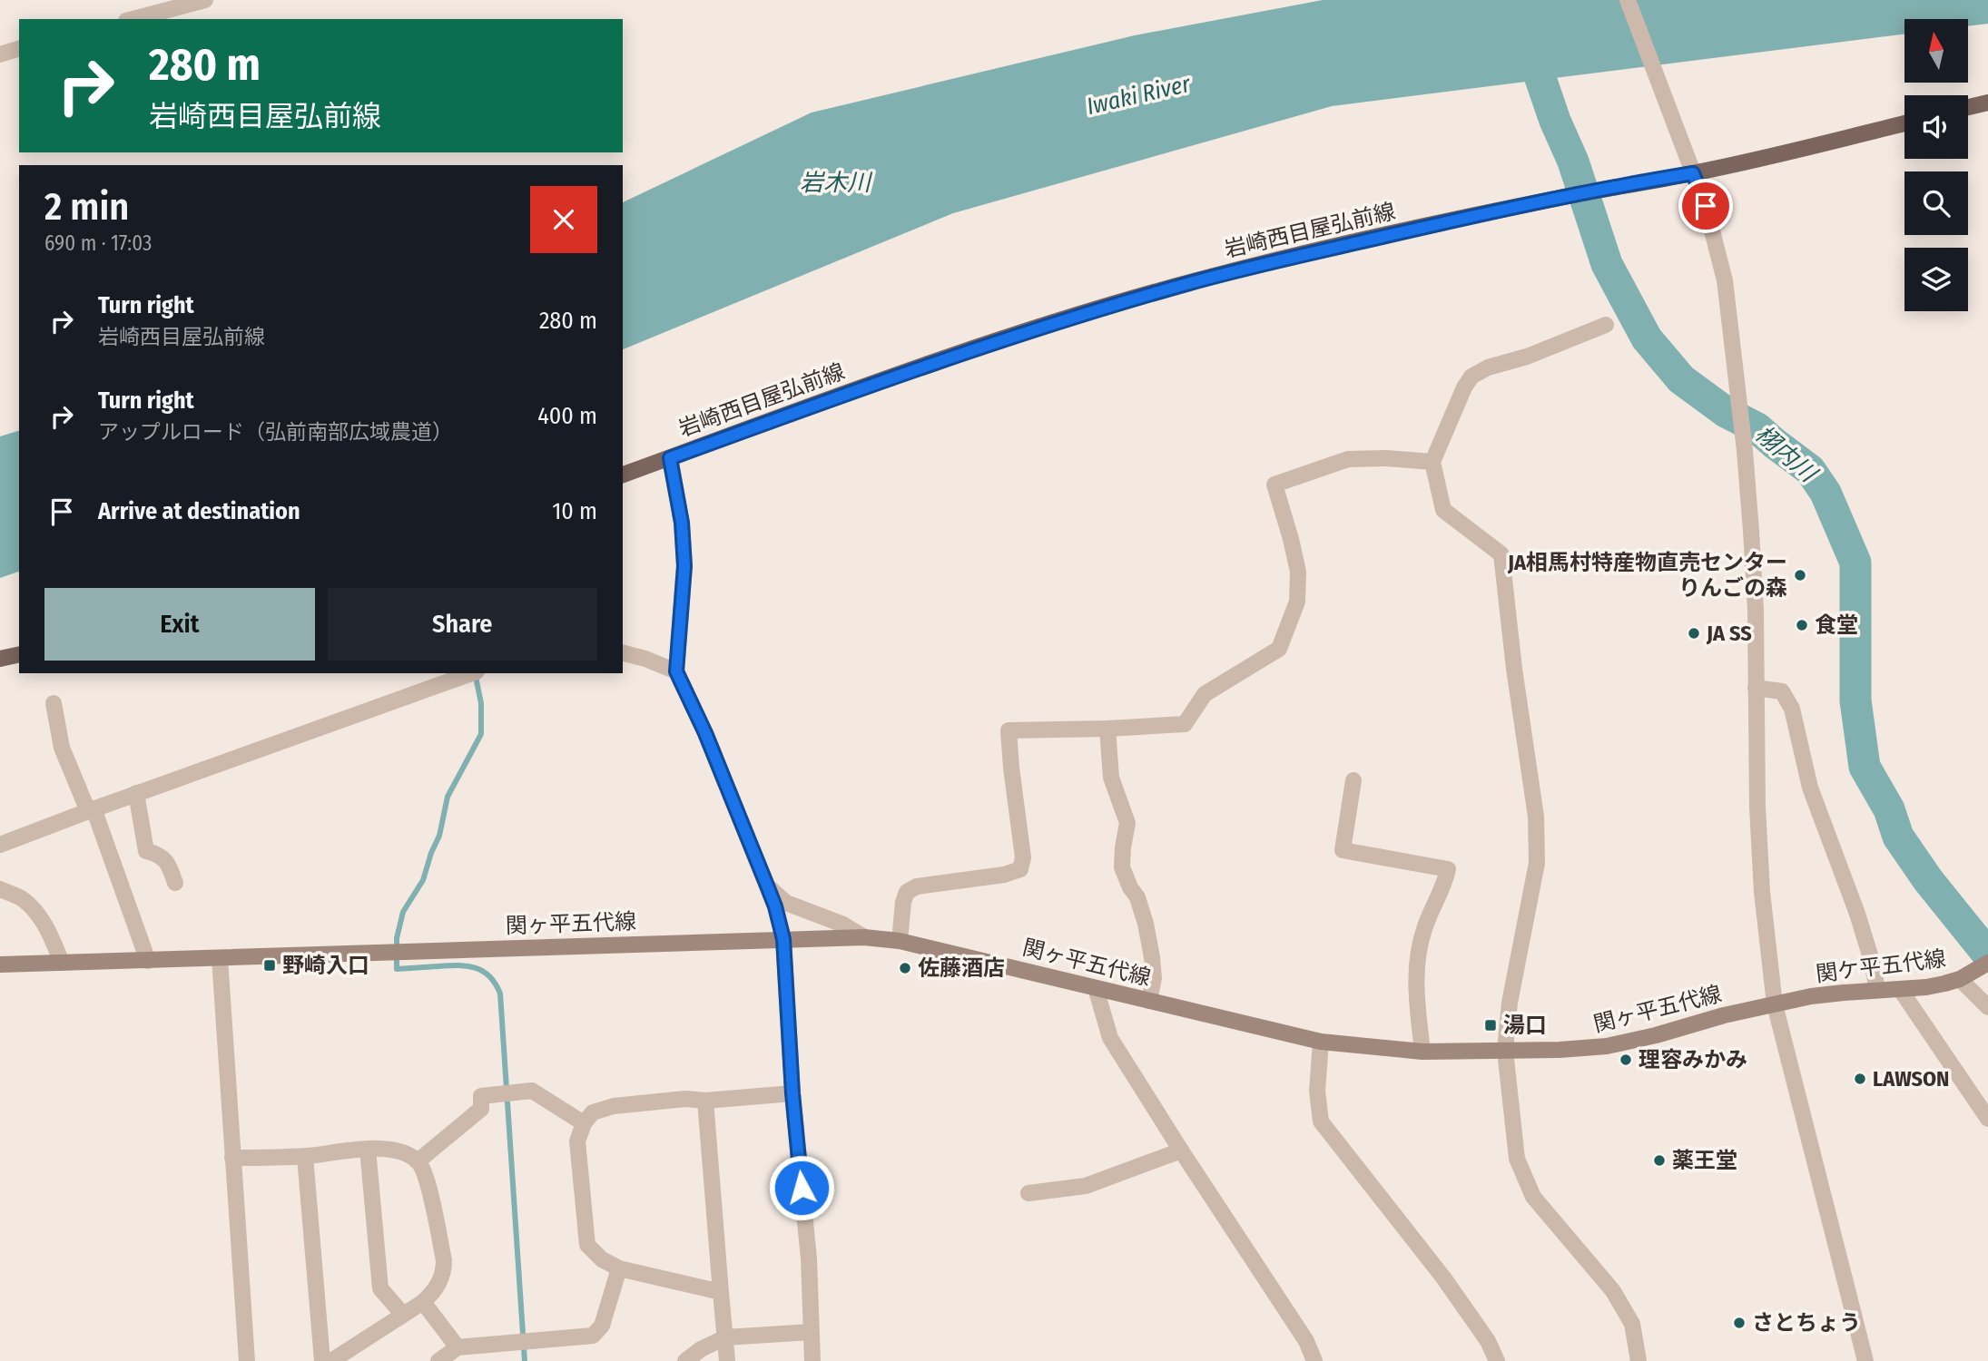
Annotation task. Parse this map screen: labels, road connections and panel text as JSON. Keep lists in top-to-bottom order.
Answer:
{
  "streets": {
    "main road": ["岩崎西目屋弘前線", "関ヶ平五代線", "関ケ平五代線"]
  },
  "crossings": [
    ["関ヶ平五代線", "関ケ平五代線"]
  ],
  "water": ["Iwaki River", "岩木川", "栩内川"],
  "places": {
    "other": [
      "JA相馬村特産物直売センター りんごの森",
      "食堂",
      "JA SS",
      "佐藤酒店",
      "理容みかみ",
      "LAWSON",
      "薬王堂",
      "さとちょう"
    ],
    "transit": ["野崎入口", "湯口"]
  },
  "north": "top",
  "page": {
    "turn": ["280 m", "岩崎西目屋弘前線"],
    "heading": ["2 min", "690 m · 17:03"],
    "list": [
      {
        "name": "Turn right",
        "note": "岩崎西目屋弘前線",
        "value": "280 m"
      },
      {
        "name": "Turn right",
        "note": "アップルロード（弘前南部広域農道）",
        "value": "400 m"
      },
      {
        "name": "Arrive at destination",
        "value": "10 m"
      }
    ],
    "buttons": ["Exit", "Share"]
  }
}
